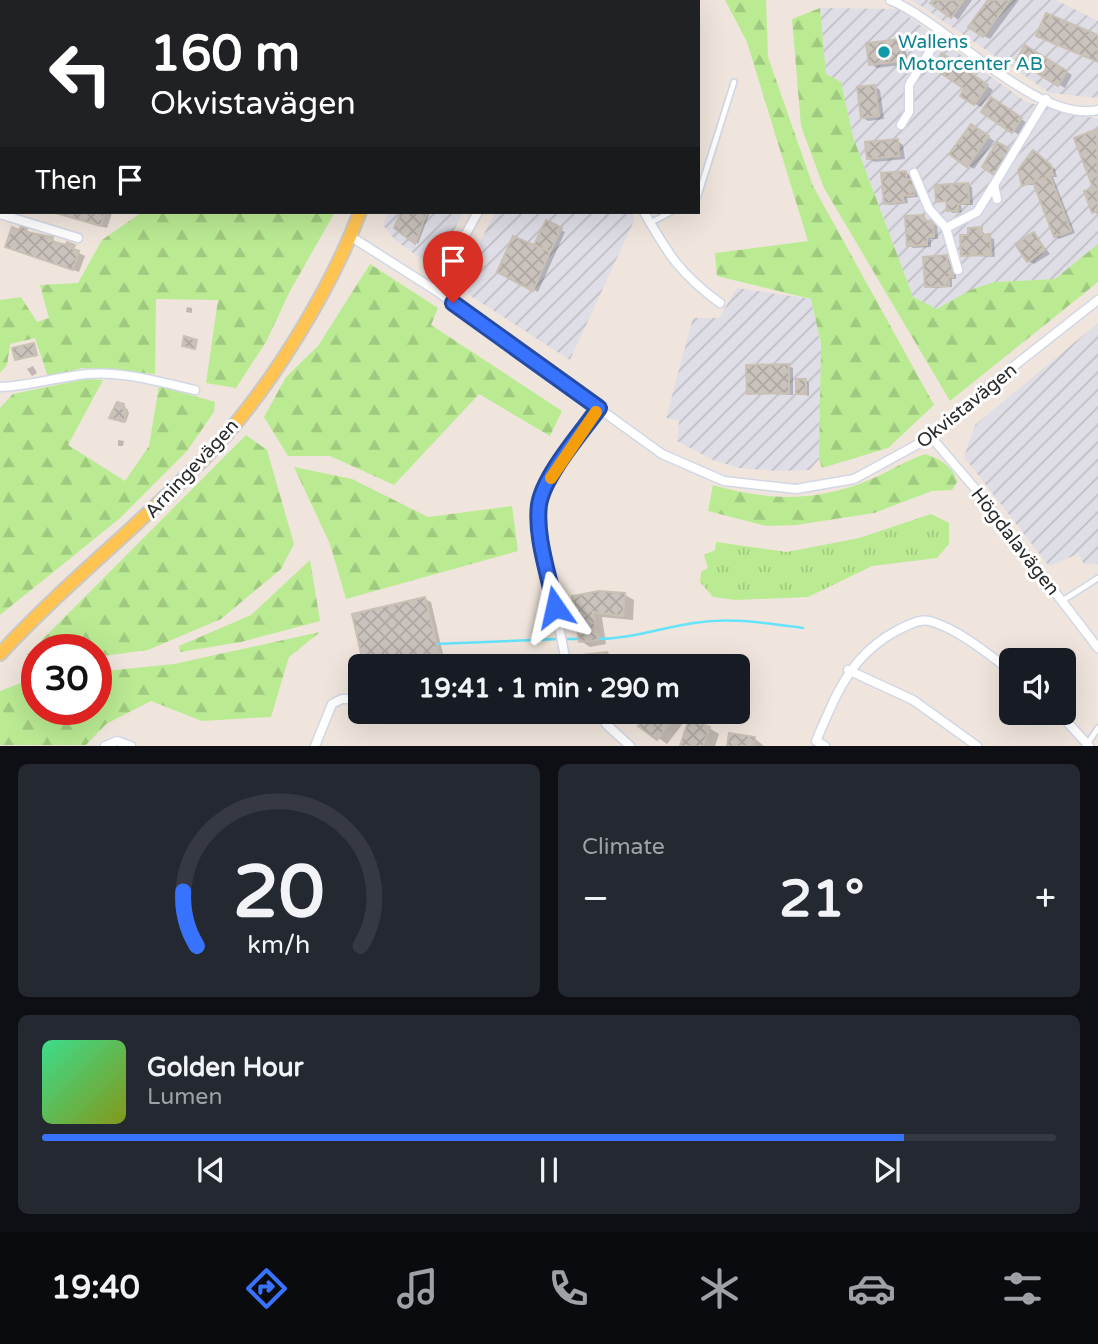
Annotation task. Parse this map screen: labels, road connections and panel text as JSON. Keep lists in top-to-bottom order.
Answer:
{
  "streets": {
    "main road": ["Arningevägen"],
    "street": ["Okvistavägen", "Högdalavägen"]
  },
  "crossings": [
    ["Okvistavägen", "Arningevägen"],
    ["Okvistavägen", "Högdalavägen"]
  ],
  "places": ["Wallens Motorcenter AB"],
  "page": {
    "turn": ["160 m", "Okvistavägen"],
    "then": "Then",
    "limit": "30",
    "trip": "19:41 · 1 min · 290 m",
    "tile": "Climate",
    "heat": ["−", "21°", "+"],
    "song": ["Golden Hour", "Lumen"],
    "tabs": "19:40",
    "gauge": ["20", "km/h"]
  }
}
